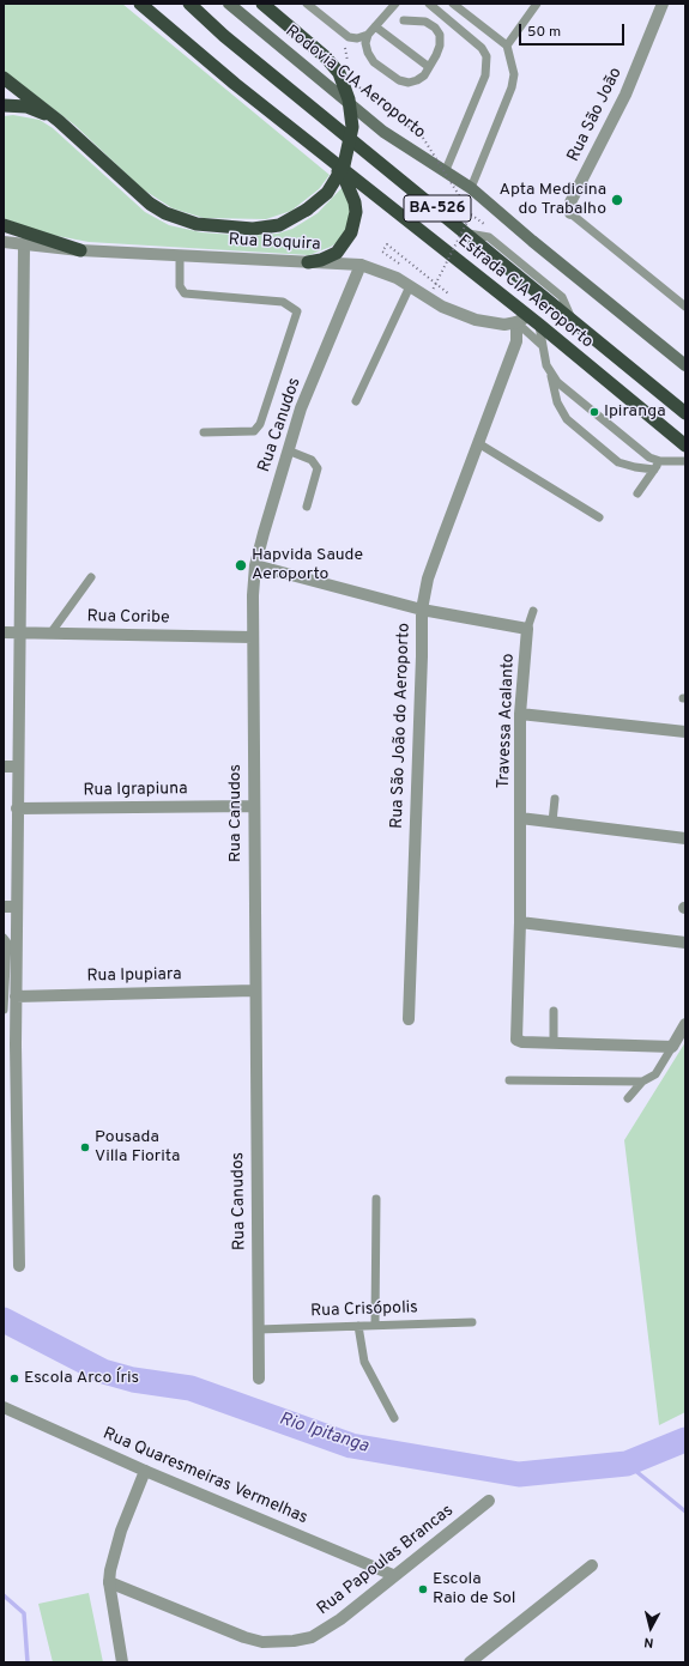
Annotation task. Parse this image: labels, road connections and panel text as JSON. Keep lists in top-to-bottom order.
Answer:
{
  "streets": {
    "highway": ["BA-526", "Estrada CIA Aeroporto"],
    "main road": ["Rodovia CIA Aeroporto"],
    "street": [
      "Rua São João",
      "Rua Boquira",
      "Rua Canudos",
      "Rua Coribe",
      "Travessa Acalanto",
      "Rua São João do Aeroporto",
      "Rua Igrapiuna",
      "Rua Ipupiara",
      "Rua Quaresmeiras Vermelhas",
      "Rua Papoulas Brancas"
    ],
    "lane": ["Rua Crisópolis"]
  },
  "crossings": [
    ["Rua Boquira", "Estrada CIA Aeroporto"],
    ["Rua Boquira", "Rua Canudos"],
    ["Rua Canudos", "Rua Coribe"],
    ["Rua Canudos", "Rua Igrapiuna"],
    ["Rua Canudos", "Rua Ipupiara"],
    ["Rua Canudos", "Rua Crisópolis"],
    ["Rua Quaresmeiras Vermelhas", "Rua Papoulas Brancas"]
  ],
  "water": ["Rio Ipitanga"],
  "places": [
    "Apta Medicina do Trabalho",
    "Ipiranga",
    "Hapvida Saude Aeroporto",
    "Pousada Villa Fiorita",
    "Escola Arco Íris",
    "Escola Raio de Sol"
  ],
  "scale_bar": "50 m",
  "north": "bottom"
}
